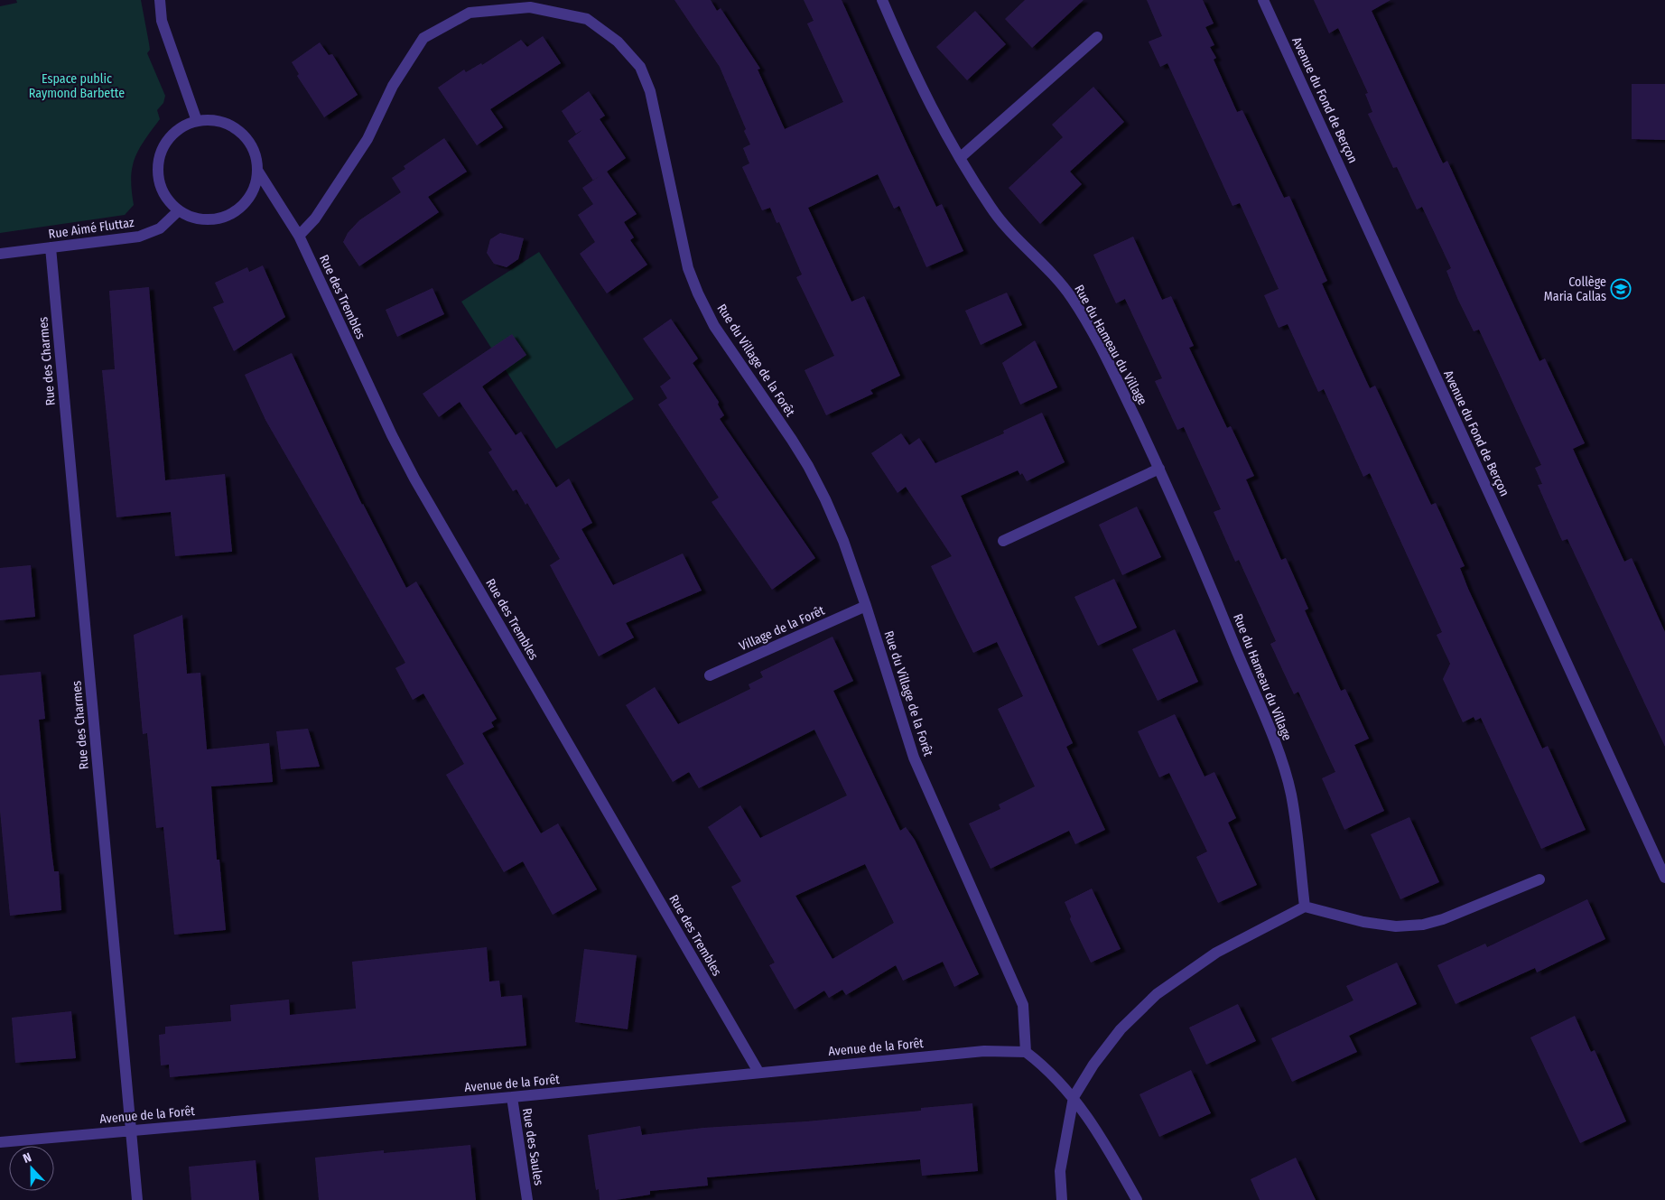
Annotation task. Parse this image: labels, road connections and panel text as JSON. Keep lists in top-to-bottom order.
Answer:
{
  "streets": {
    "street": [
      "Avenue du Fond de Berçon",
      "Rue Aimé Fluttaz",
      "Rue des Trembles",
      "Rue du Hameau du Village",
      "Rue du Village de la Forêt",
      "Rue des Charmes",
      "Village de la Forêt",
      "Avenue de la Forêt",
      "Rue des Saules"
    ]
  },
  "crossings": [
    ["Rue Aimé Fluttaz", "Rue des Trembles"],
    ["Rue Aimé Fluttaz", "Rue des Charmes"],
    ["Rue des Trembles", "Rue du Village de la Forêt"],
    ["Rue des Trembles", "Avenue de la Forêt"],
    ["Rue du Village de la Forêt", "Village de la Forêt"],
    ["Rue du Village de la Forêt", "Avenue de la Forêt"],
    ["Rue des Charmes", "Avenue de la Forêt"],
    ["Avenue de la Forêt", "Rue des Saules"]
  ],
  "parks": ["Espace public Raymond Barbette"],
  "places": {
    "school or university": ["Collège Maria Callas"]
  },
  "north": "top"
}
